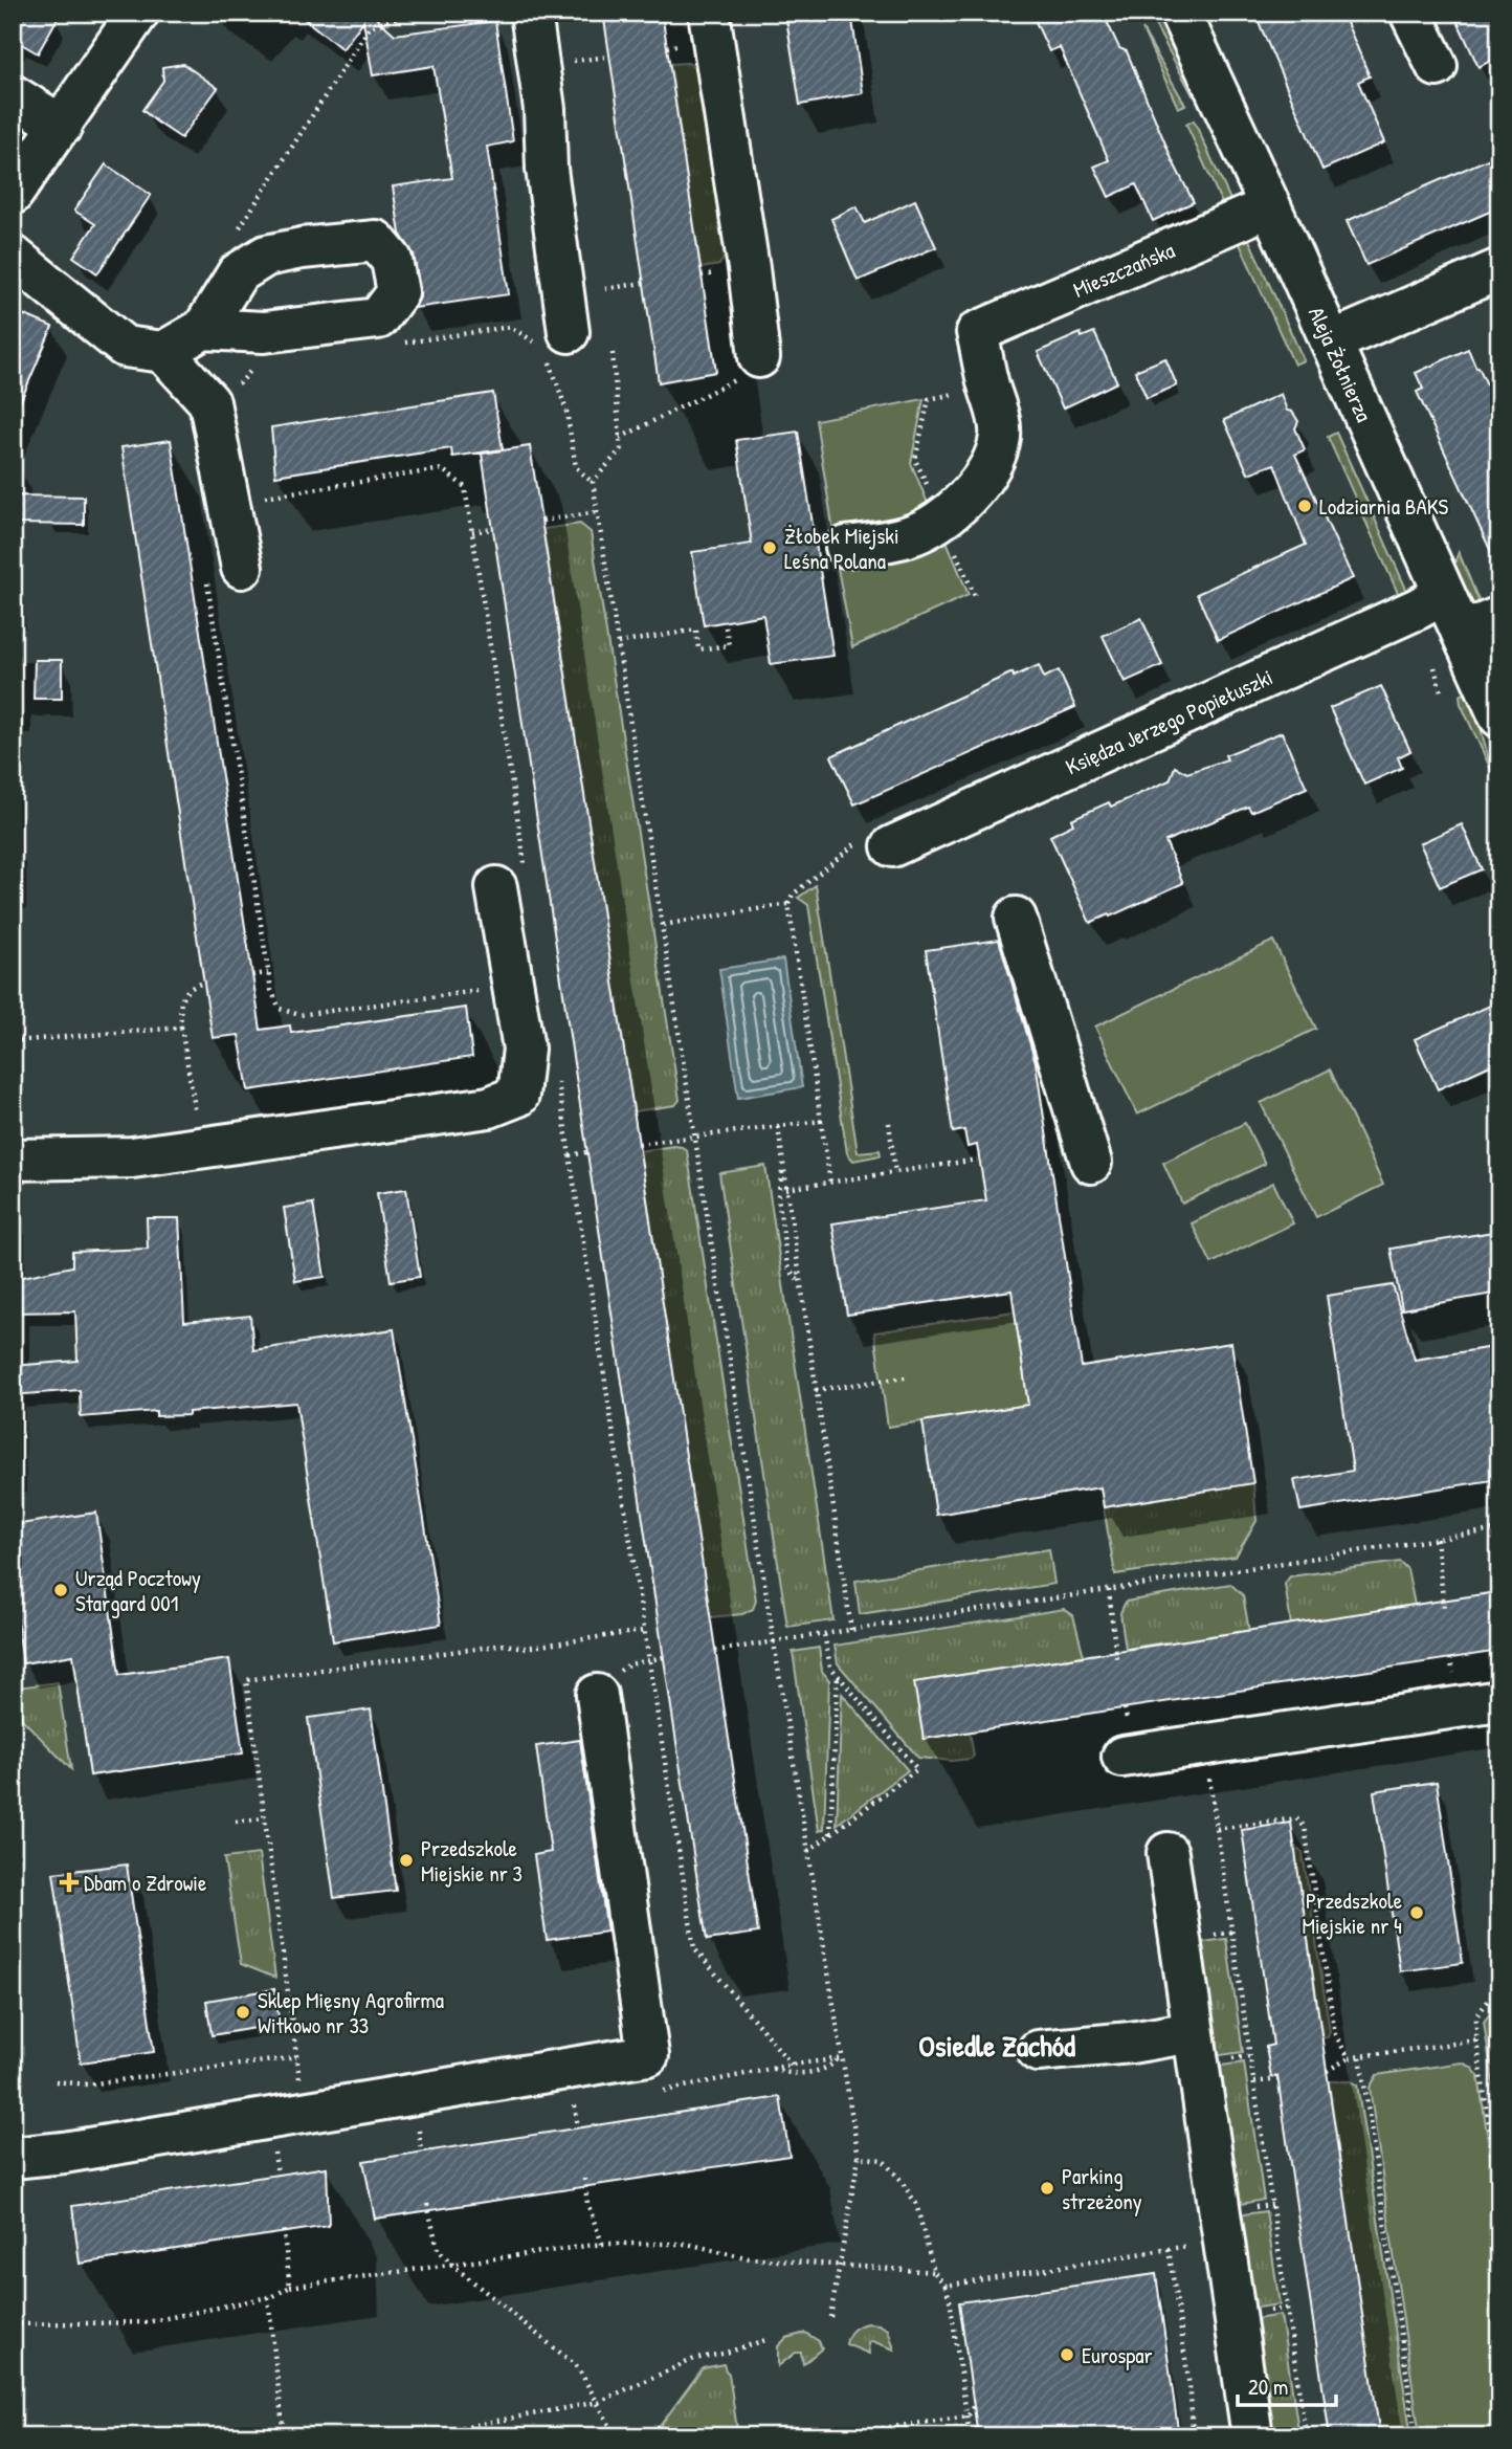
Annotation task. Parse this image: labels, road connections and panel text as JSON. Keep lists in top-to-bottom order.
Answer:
{
  "streets": {
    "street": ["Mieszczańska", "Aleja Żołnierza", "Księdza Jerzego Popiełuszki"]
  },
  "crossings": [
    ["Mieszczańska", "Aleja Żołnierza"],
    ["Aleja Żołnierza", "Księdza Jerzego Popiełuszki"]
  ],
  "districts": ["Osiedle Zachód"],
  "places": {
    "other": [
      "Lodziarnia BAKS",
      "Żłobek Miejski Leśna Polana",
      "Urząd Pocztowy Stargard 001",
      "Przedszkole Miejskie nr 3",
      "Przedszkole Miejskie nr 4",
      "Sklep Mięsny Agrofirma Witkowo nr 33",
      "Parking strzeżony",
      "Eurospar"
    ],
    "health": ["Dbam o Zdrowie"]
  },
  "scale_bar": "20 m"
}
